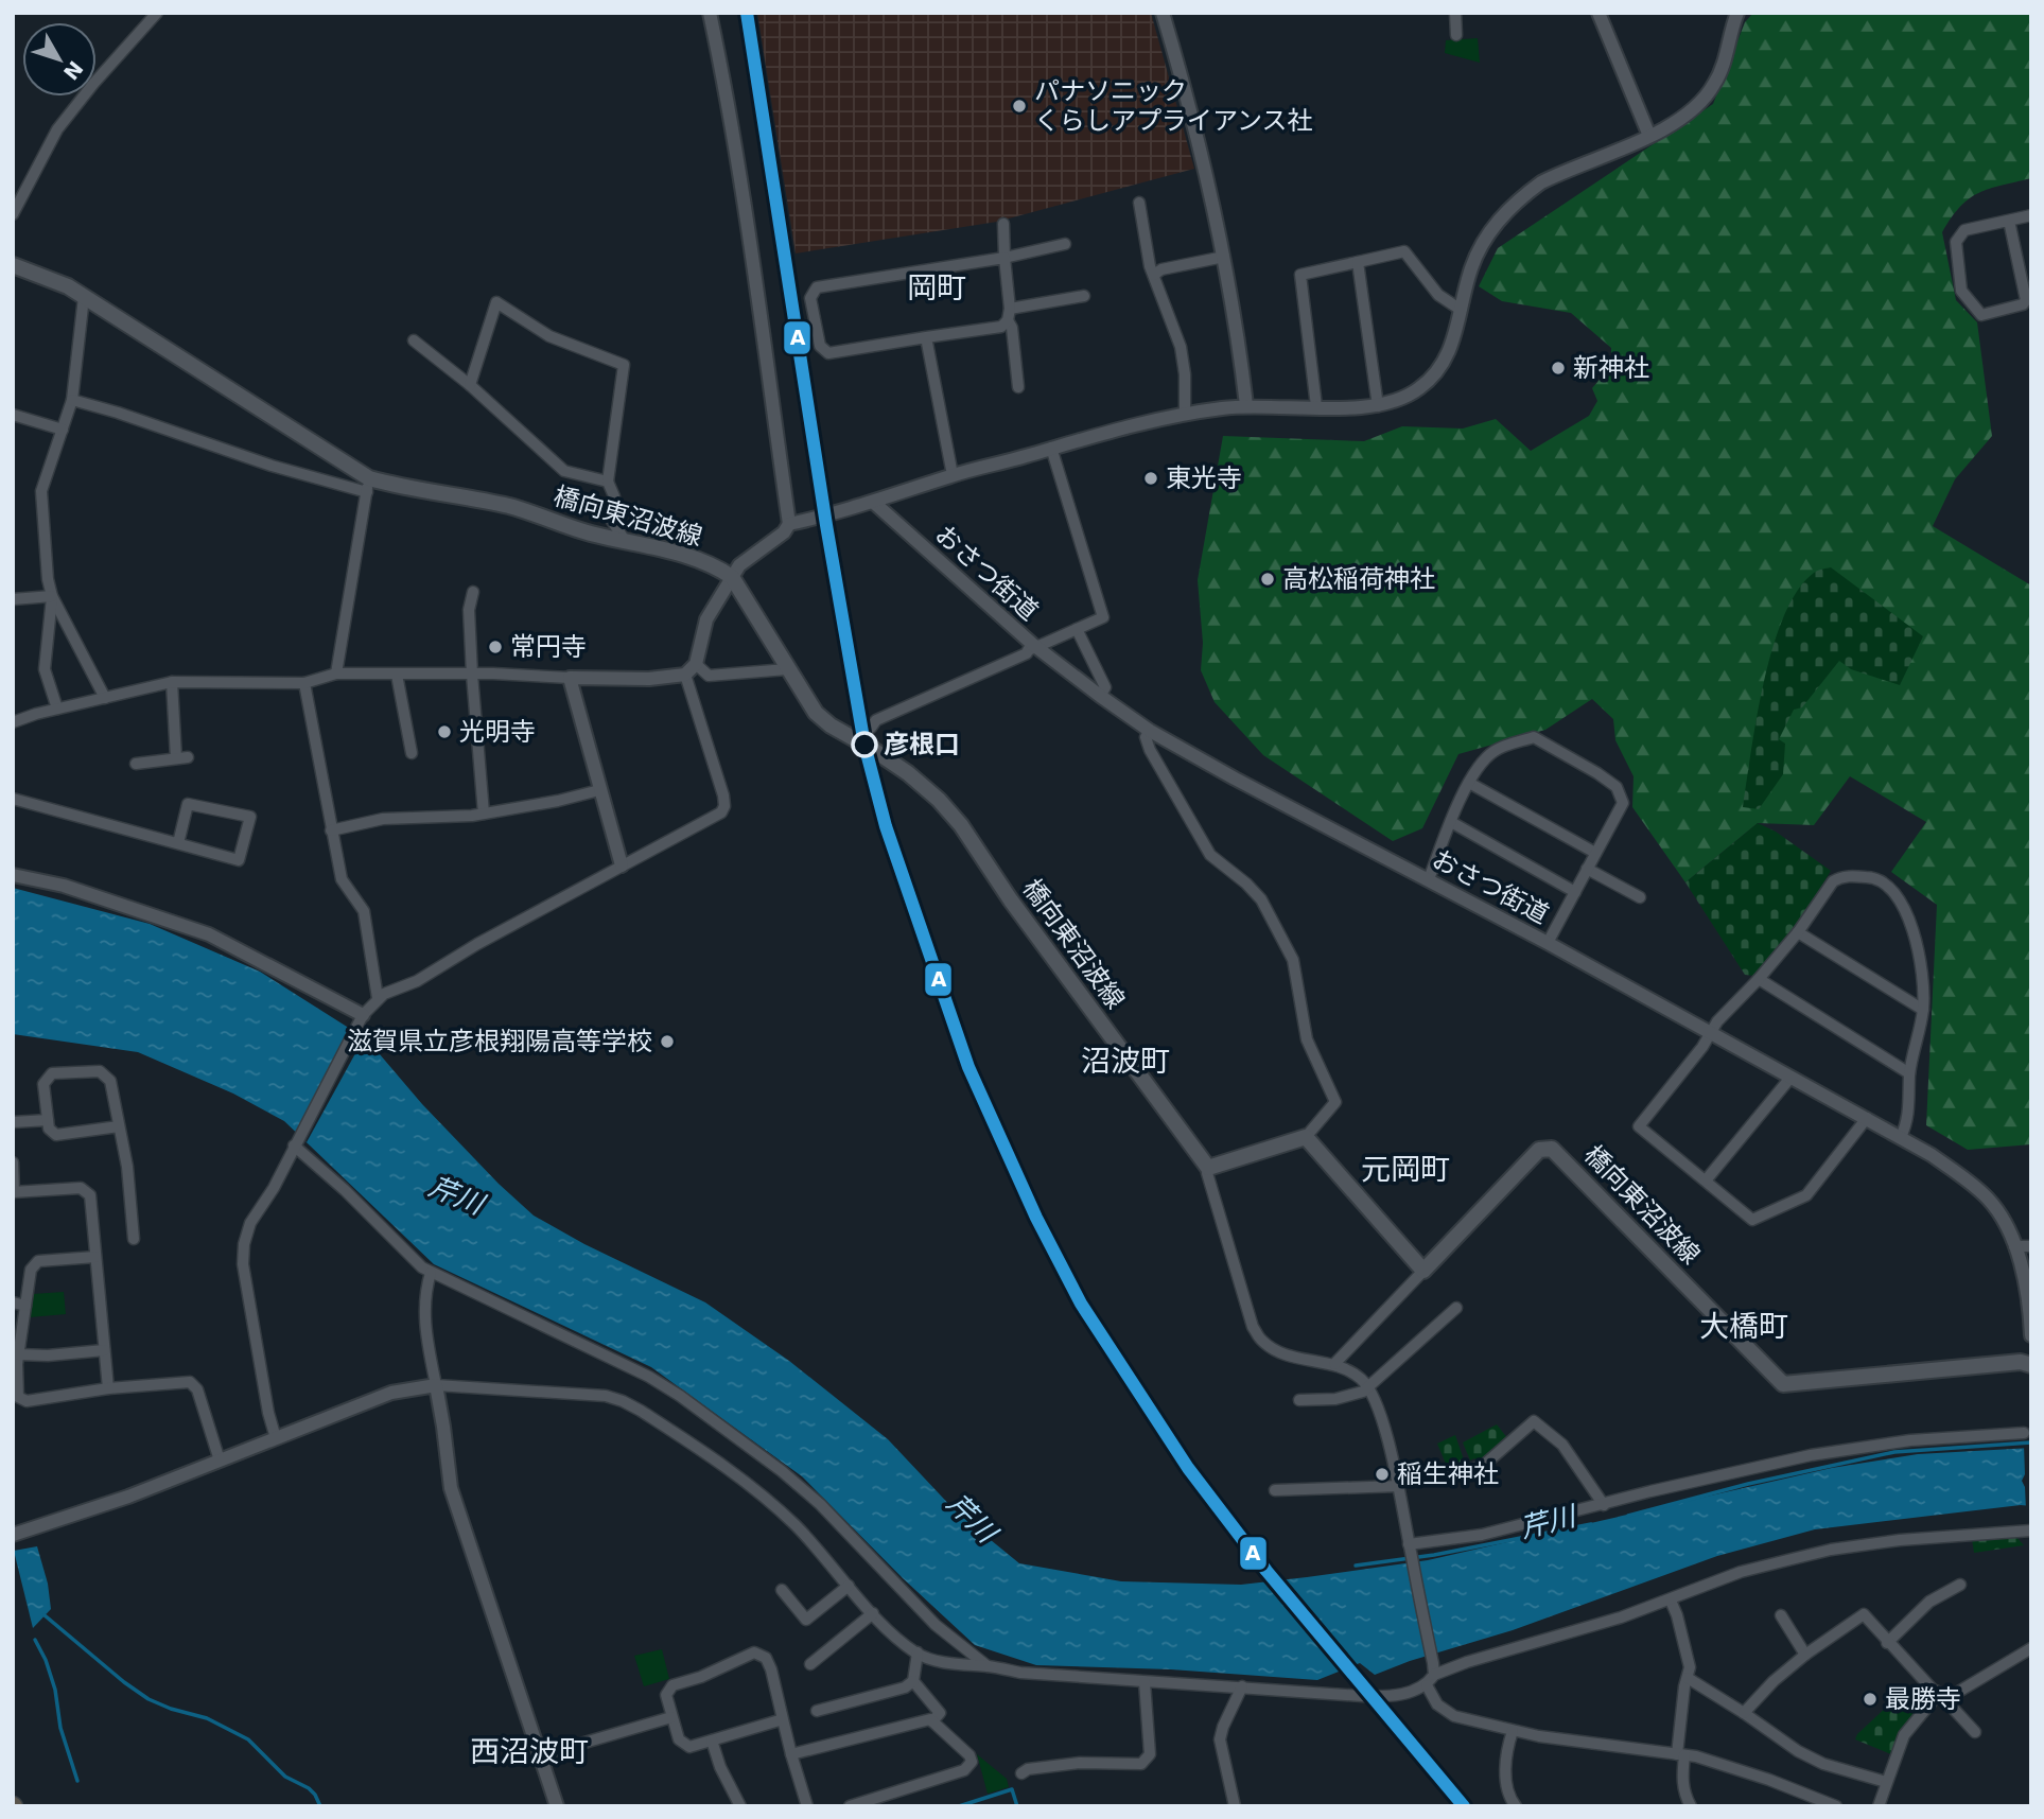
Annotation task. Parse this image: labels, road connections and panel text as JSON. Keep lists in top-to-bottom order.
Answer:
{
  "streets": {
    "main road": ["橋向東沼波線"],
    "street": ["おさつ街道"]
  },
  "districts": [
    "岡町",
    "沼波町",
    "元岡町",
    "大橋町",
    "西沼波町"
  ],
  "water": ["芹川"],
  "places": [
    "パナソニック くらしアプライアンス社",
    "新神社",
    "東光寺",
    "高松稲荷神社",
    "常円寺",
    "光明寺",
    "彦根口",
    "滋賀県立彦根翔陽高等学校",
    "稲生神社",
    "最勝寺"
  ],
  "lines": ["transit line A"],
  "north": "bottom right"
}
